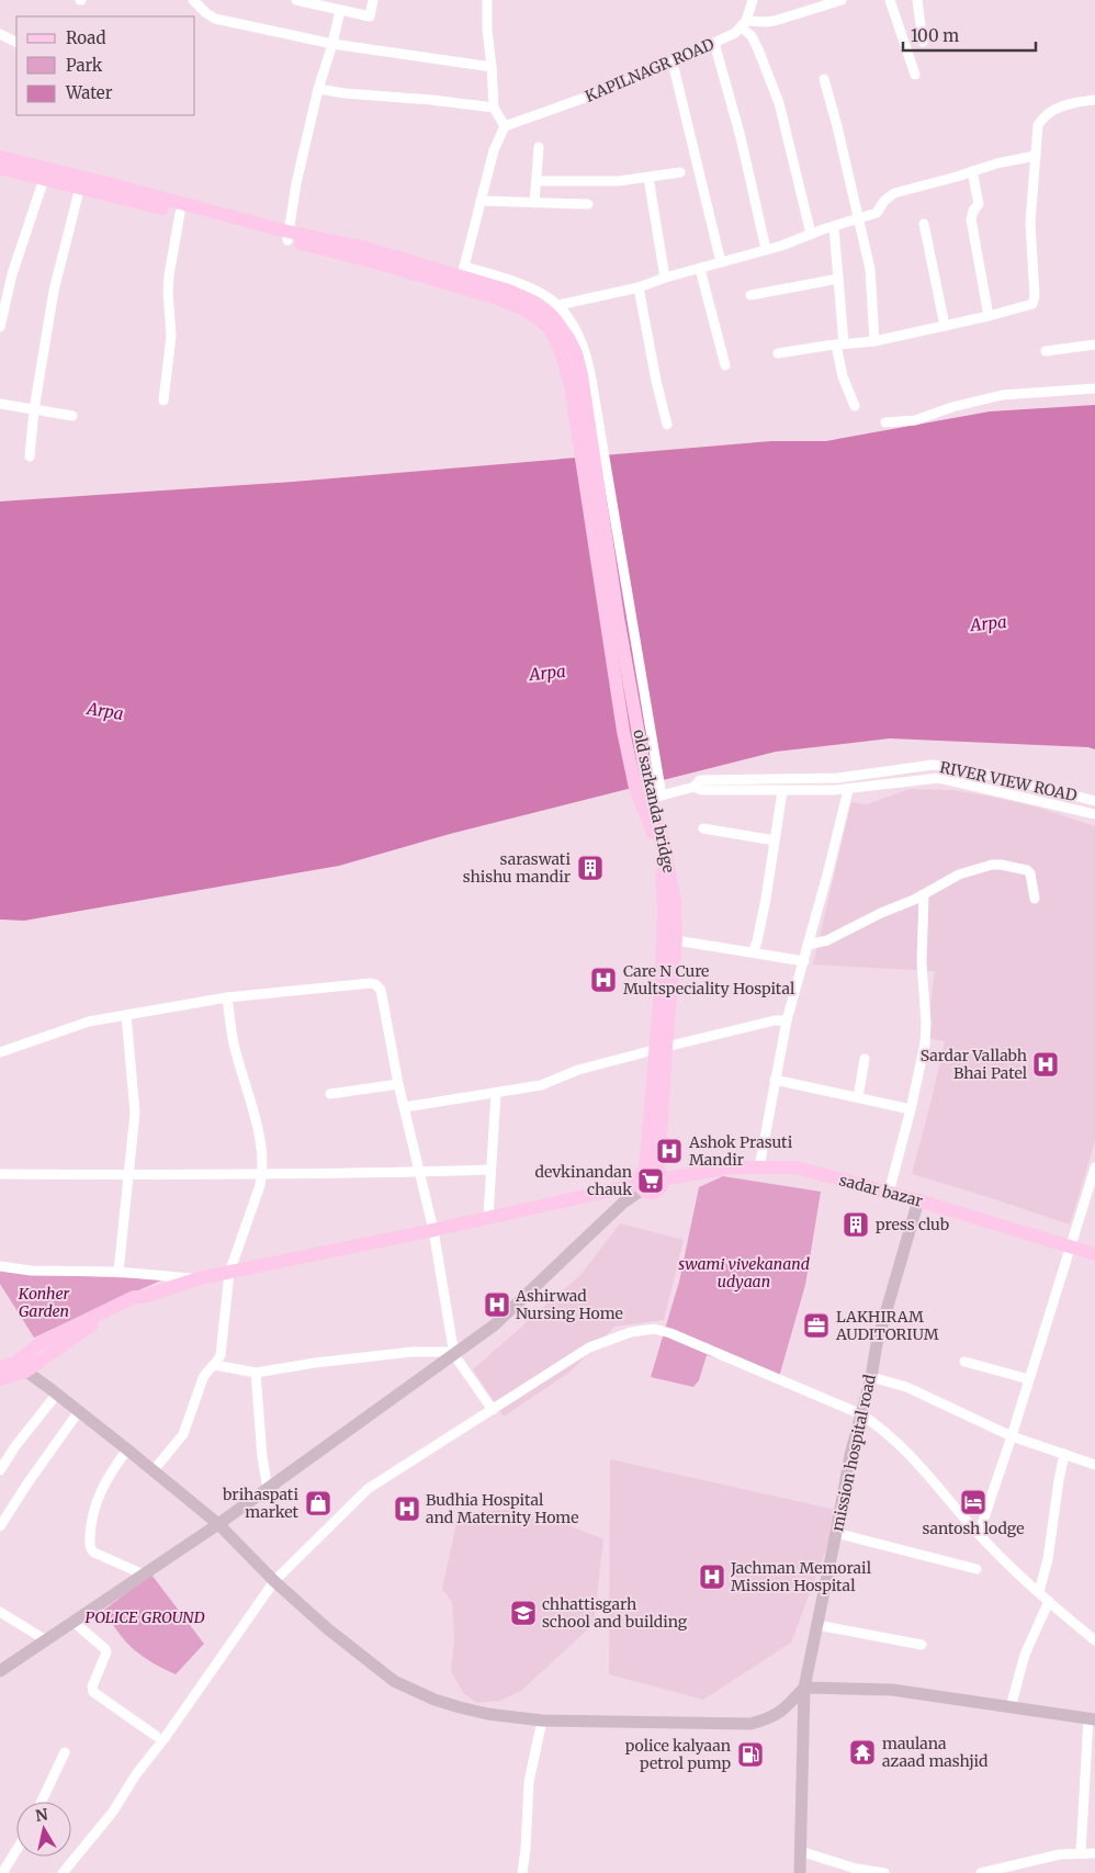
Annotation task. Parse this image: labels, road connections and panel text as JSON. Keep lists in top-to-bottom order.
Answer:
{
  "streets": {
    "main road": ["old sarkanda bridge", "sadar bazar"],
    "street": ["KAPILNAGR ROAD", "RIVER VIEW ROAD", "mission hospital road"]
  },
  "crossings": [
    ["RIVER VIEW ROAD", "old sarkanda bridge"],
    ["old sarkanda bridge", "sadar bazar"],
    ["sadar bazar", "mission hospital road"]
  ],
  "water": ["Arpa"],
  "parks": ["swami vivekanand udyaan", "Konher Garden", "POLICE GROUND"],
  "places": {
    "building": ["saraswati shishu mandir", "press club"],
    "hospital": [
      "Care N Cure Multspeciality Hospital",
      "Sardar Vallabh Bhai Patel",
      "Ashok Prasuti Mandir",
      "Ashirwad Nursing Home",
      "Budhia Hospital and Maternity Home",
      "Jachman Memorail Mission Hospital"
    ],
    "supermarket": ["devkinandan chauk"],
    "office": ["LAKHIRAM AUDITORIUM"],
    "hotel": ["santosh lodge"],
    "shop": ["brihaspati market"],
    "school or university": ["chhattisgarh school and building"],
    "temple": ["maulana azaad mashjid"],
    "fuel station": ["police kalyaan petrol pump"]
  },
  "legend": ["Road", "Park", "Water"],
  "scale_bar": "100 m",
  "north": "top"
}
